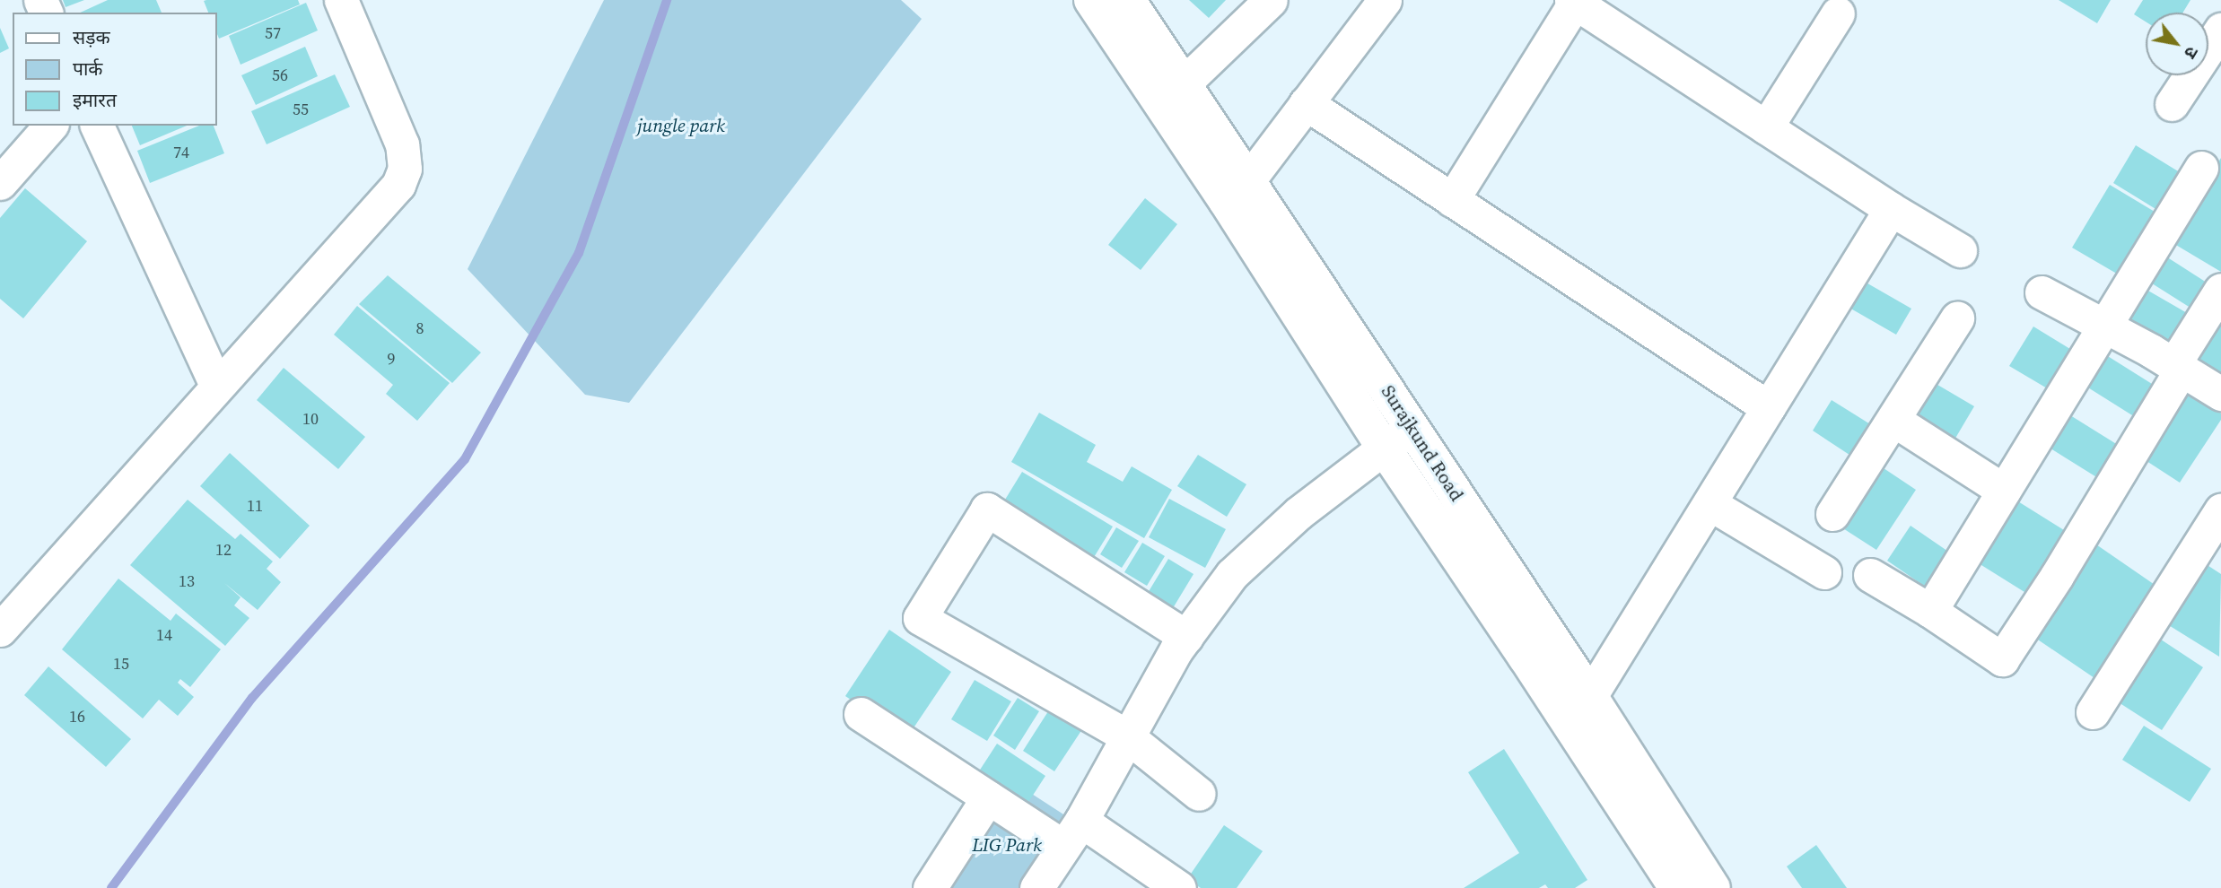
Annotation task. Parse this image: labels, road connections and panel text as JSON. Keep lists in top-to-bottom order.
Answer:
{
  "streets": {
    "main road": ["Surajkund Road"]
  },
  "parks": ["jungle park", "LIG Park"],
  "house_numbers": [
    "57",
    "56",
    "55",
    "74",
    "8",
    "9",
    "10",
    "11",
    "12",
    "13",
    "14",
    "15",
    "16"
  ],
  "legend": ["सड़क", "पार्क", "इमारत"],
  "north": "bottom right"
}
